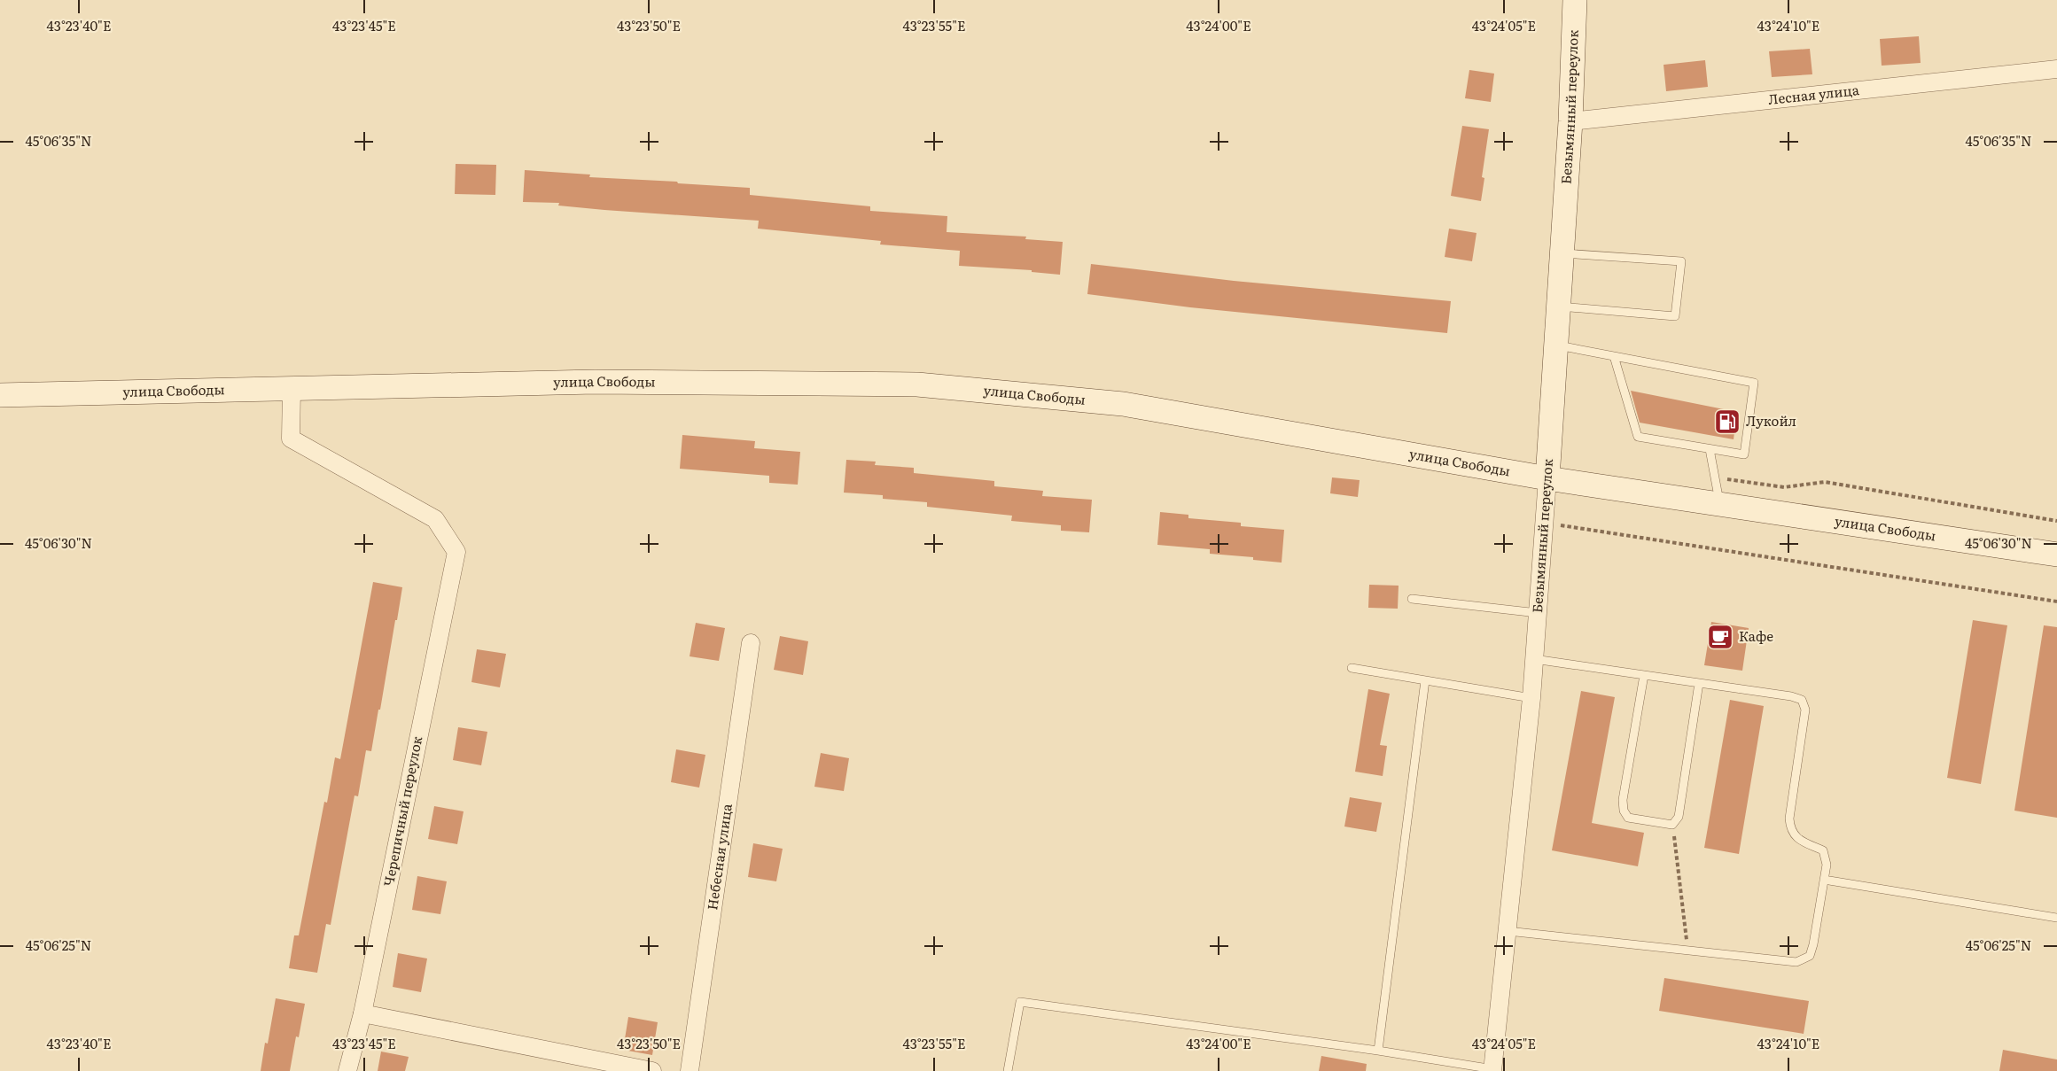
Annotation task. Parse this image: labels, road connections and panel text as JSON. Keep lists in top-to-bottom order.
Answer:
{
  "streets": {
    "main road": ["Безымянный переулок", "улица Свободы"],
    "street": ["Лесная улица", "Черепичный переулок", "Небесная улица"]
  },
  "crossings": [
    ["Лесная улица", "Безымянный переулок"],
    ["Безымянный переулок", "улица Свободы"],
    ["улица Свободы", "Черепичный переулок"]
  ],
  "places": {
    "fuel station": ["Лукойл"],
    "cafe": ["Кафе"]
  },
  "coordinates": [
    "43°23'40\"E",
    "43°23'45\"E",
    "43°23'50\"E",
    "43°23'55\"E",
    "43°24'00\"E",
    "43°24'05\"E",
    "43°24'10\"E",
    "45°06'35\"N",
    "45°06'30\"N",
    "45°06'25\"N"
  ]
}
